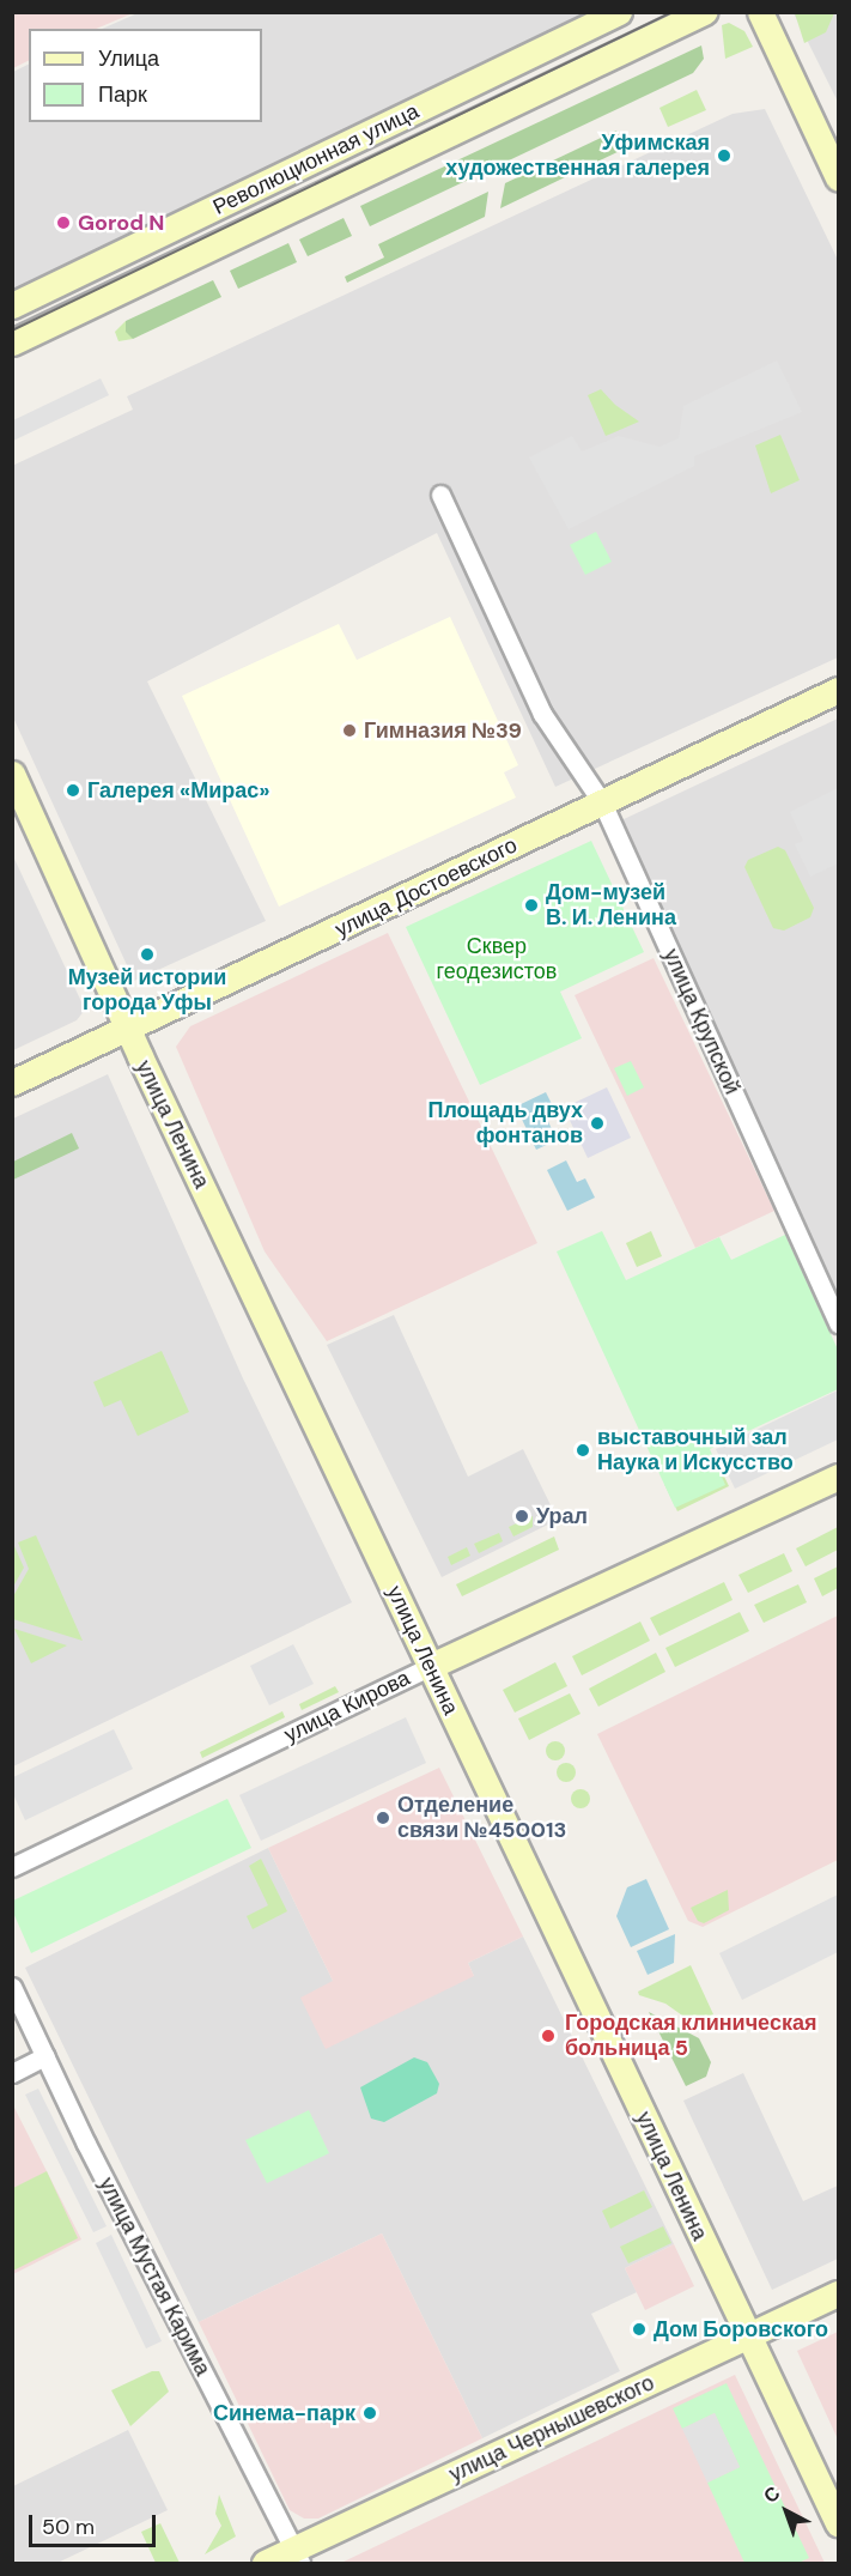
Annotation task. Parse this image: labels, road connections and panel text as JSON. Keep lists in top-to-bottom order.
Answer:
{
  "streets": {
    "main road": [
      "Революционная улица",
      "улица Достоевского",
      "улица Ленина",
      "улица Кирова",
      "улица Чернышевского"
    ],
    "street": ["улица Крупской", "улица Мустая Карима"]
  },
  "crossings": [
    ["улица Достоевского", "улица Крупской"],
    ["улица Достоевского", "улица Ленина"],
    ["улица Ленина", "улица Кирова"],
    ["улица Ленина", "улица Чернышевского"],
    ["улица Мустая Карима", "улица Чернышевского"]
  ],
  "parks": ["Сквер геодезистов"],
  "places": [
    "Уфимская художественная галерея",
    "Gorod N",
    "Гимназия №39",
    "Галерея «Мирас»",
    "Дом-музей В. И. Ленина",
    "Музей истории города Уфы",
    "Площадь двух фонтанов",
    "выставочный зал Наука и Искусство",
    "Урал",
    "Отделение связи №450013",
    "Городская клиническая больница 5",
    "Дом Боровского",
    "Синема-парк"
  ],
  "legend": ["Улица", "Парк"],
  "scale_bar": "50 m",
  "north": "top left"
}
